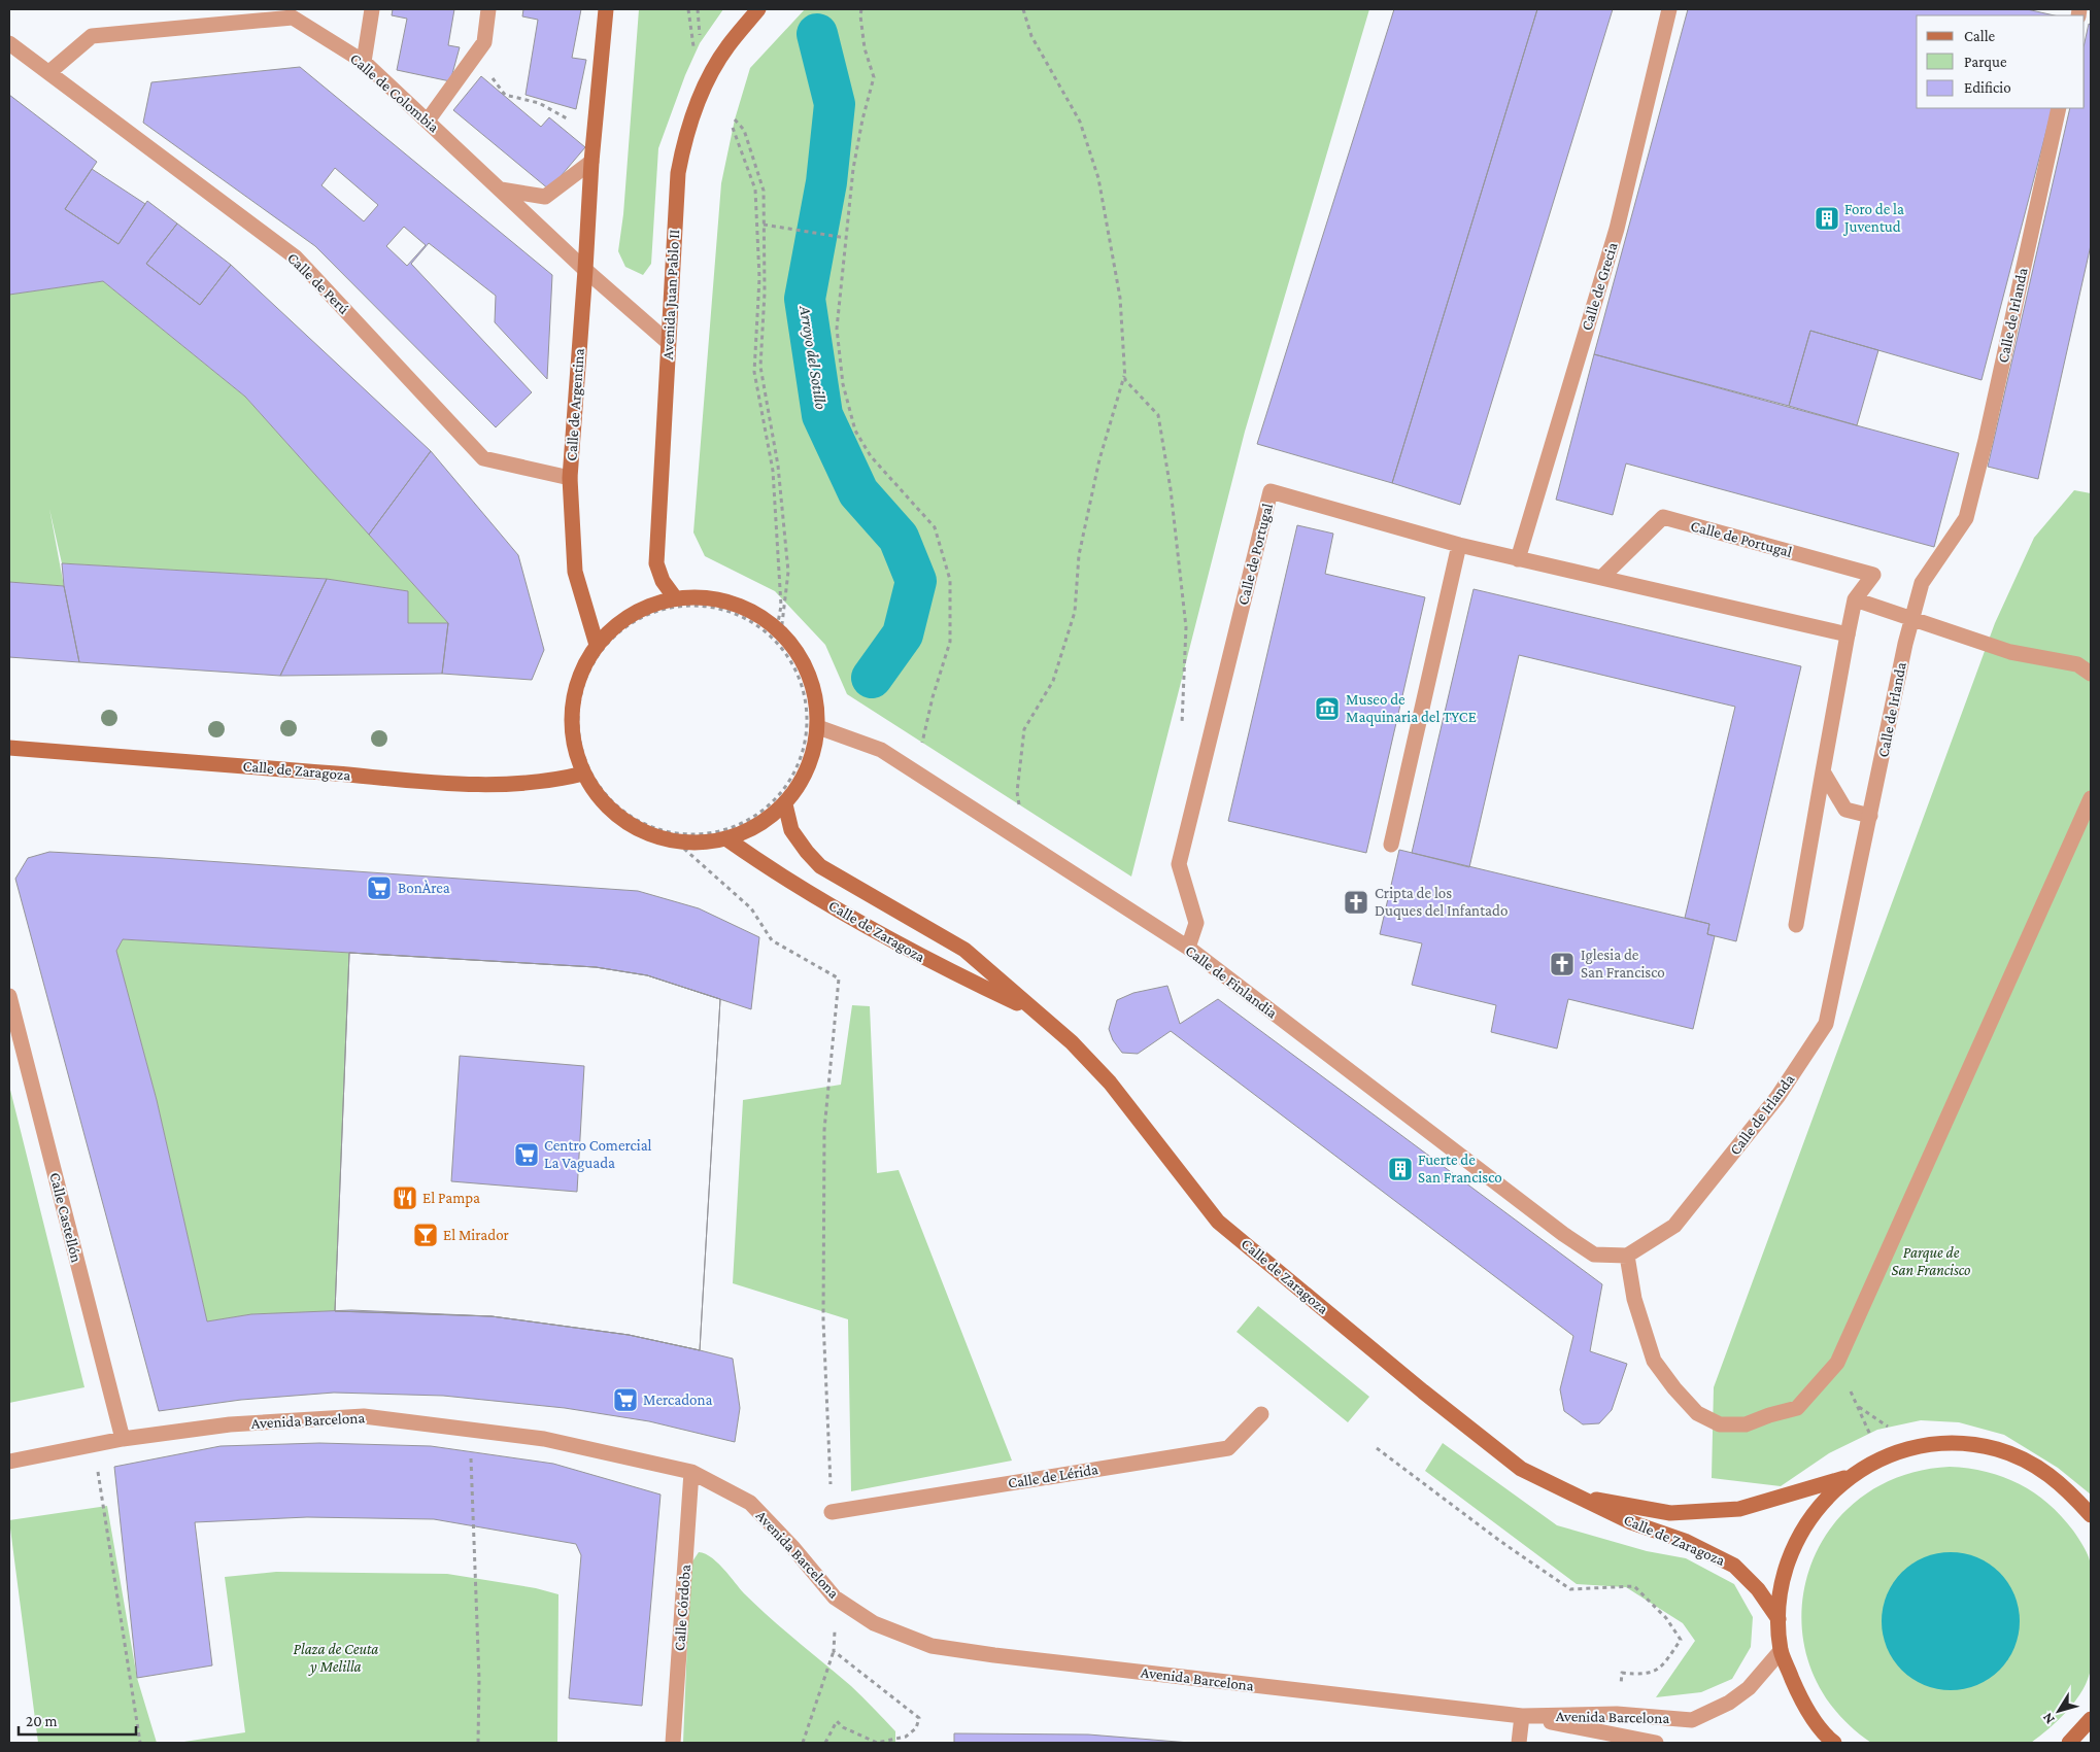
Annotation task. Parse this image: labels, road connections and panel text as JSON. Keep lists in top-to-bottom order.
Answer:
{
  "streets": {
    "street": [
      "Calle de Colombia",
      "Calle de Perú",
      "Calle de Grecia",
      "Avenida Juan Pablo II",
      "Calle de Irlanda",
      "Calle de Argentina",
      "Calle de Portugal",
      "Calle de Zaragoza",
      "Calle de Finlandia",
      "Calle Castellón",
      "Avenida Barcelona",
      "Calle de Lérida",
      "Calle Córdoba"
    ]
  },
  "crossings": [
    ["Calle de Colombia", "Calle de Perú"],
    ["Calle de Colombia", "Avenida Juan Pablo II"],
    ["Calle de Colombia", "Calle de Argentina"],
    ["Calle de Perú", "Calle de Argentina"],
    ["Calle de Grecia", "Calle de Portugal"],
    ["Calle de Irlanda", "Calle de Finlandia"],
    ["Calle de Portugal", "Calle de Finlandia"],
    ["Calle Castellón", "Avenida Barcelona"],
    ["Avenida Barcelona", "Calle Córdoba"]
  ],
  "water": ["Arroyo del Sotillo"],
  "parks": ["Parque de San Francisco", "Plaza de Ceuta y Melilla"],
  "places": {
    "building": ["Foro de la Juventud", "Fuerte de San Francisco"],
    "museum": ["Museo de Maquinaria del TYCE"],
    "supermarket": ["BonÀrea", "Centro Comercial La Vaguada", "Mercadona"],
    "church": ["Cripta de los Duques del Infantado", "Iglesia de San Francisco"],
    "restaurant": ["El Pampa"],
    "bar": ["El Mirador"]
  },
  "legend": ["Calle", "Parque", "Edificio"],
  "scale_bar": "20 m",
  "north": "bottom left"
}
